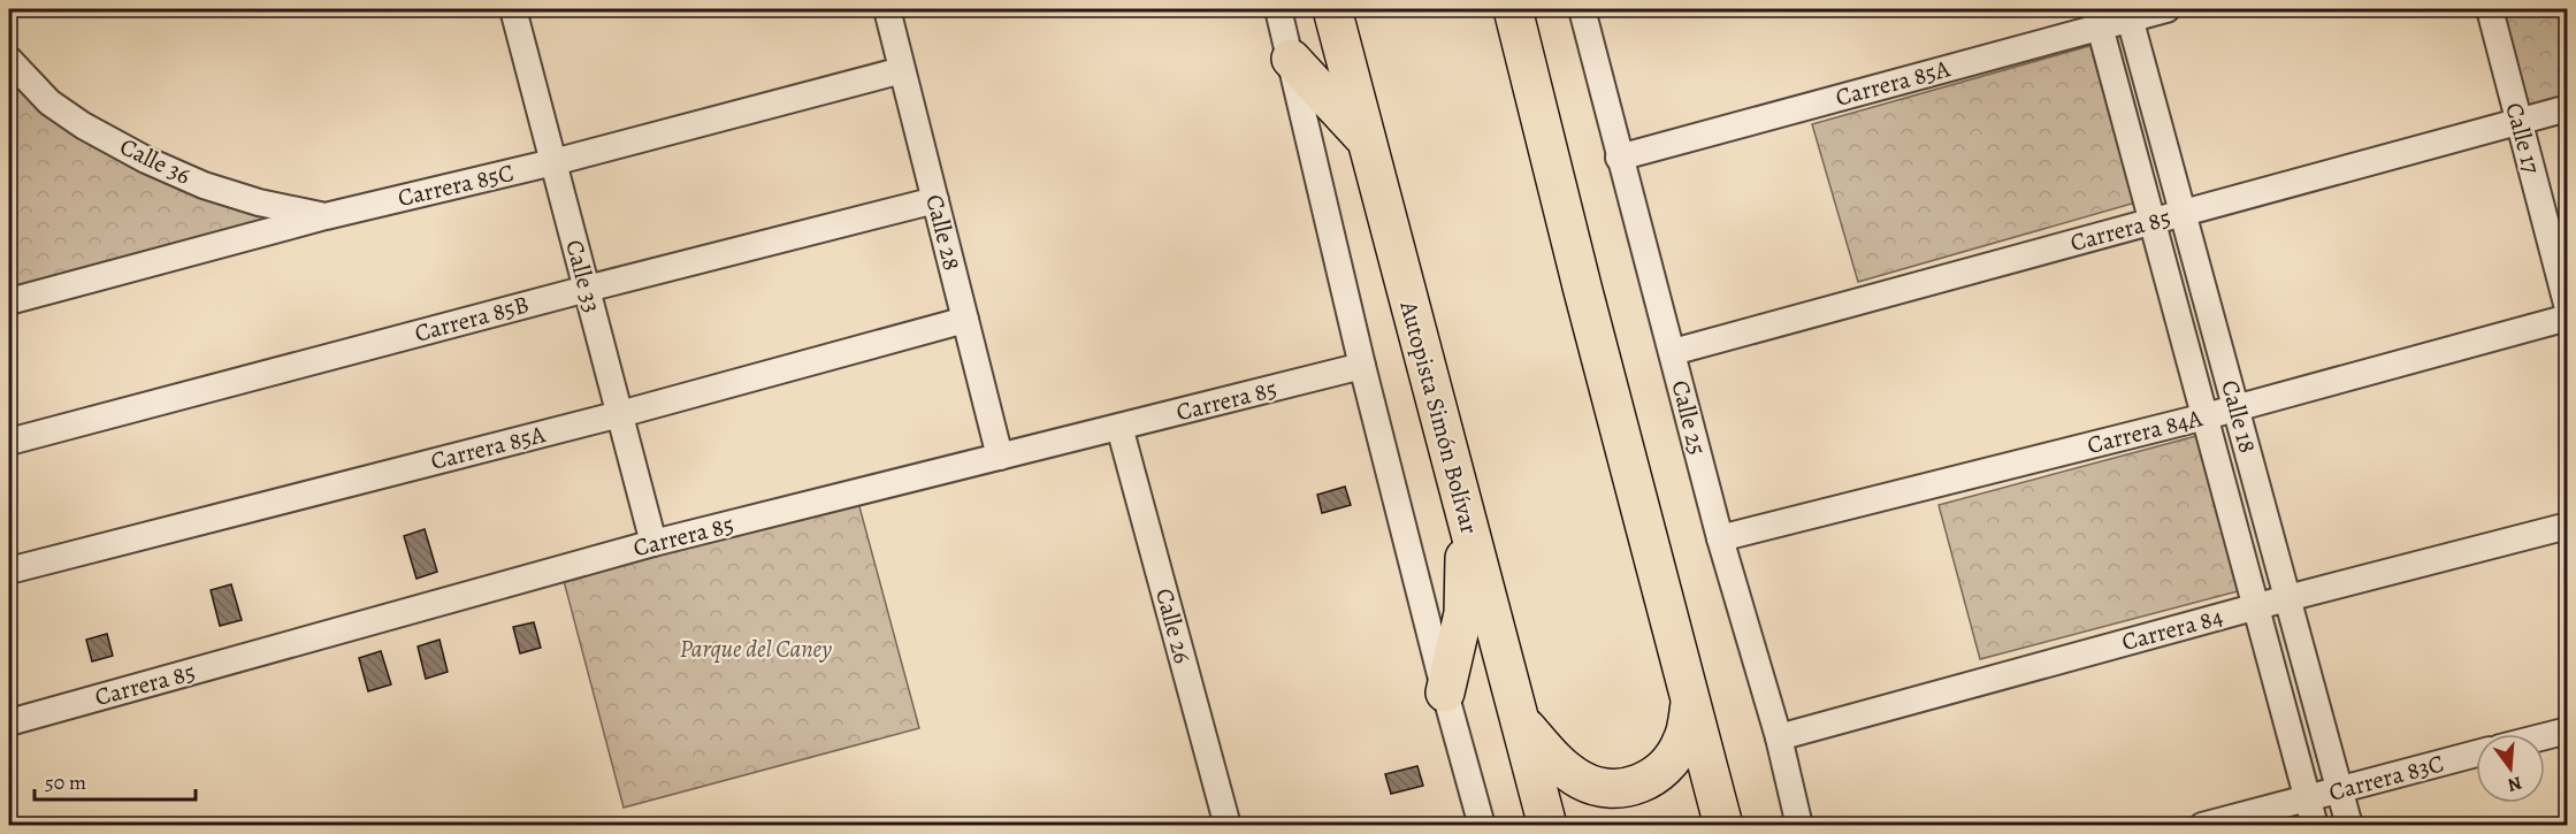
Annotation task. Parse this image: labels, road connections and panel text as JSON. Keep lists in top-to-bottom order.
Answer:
{
  "streets": {
    "highway": ["Autopista Simón Bolívar"],
    "street": [
      "Carrera 85A",
      "Calle 17",
      "Calle 36",
      "Carrera 85C",
      "Carrera 85",
      "Calle 28",
      "Calle 33",
      "Carrera 85B",
      "Calle 18",
      "Calle 25",
      "Carrera 84A",
      "Calle 26",
      "Carrera 84",
      "Carrera 83C"
    ]
  },
  "crossings": [
    ["Carrera 85A", "Calle 28"],
    ["Carrera 85A", "Calle 33"],
    ["Carrera 85A", "Calle 18"],
    ["Carrera 85A", "Calle 25"],
    ["Calle 17", "Carrera 85"],
    ["Calle 36", "Carrera 85C"],
    ["Carrera 85C", "Calle 28"],
    ["Carrera 85C", "Calle 33"],
    ["Carrera 85", "Calle 28"],
    ["Carrera 85", "Calle 33"],
    ["Carrera 85", "Calle 18"],
    ["Carrera 85", "Calle 25"],
    ["Carrera 85", "Calle 26"],
    ["Calle 28", "Carrera 85B"],
    ["Calle 33", "Carrera 85B"],
    ["Calle 18", "Carrera 84A"],
    ["Calle 18", "Carrera 84"],
    ["Calle 18", "Carrera 83C"],
    ["Calle 25", "Carrera 84A"],
    ["Calle 25", "Carrera 84"]
  ],
  "parks": ["Parque del Caney"],
  "scale_bar": "50 m",
  "north": "bottom"
}
